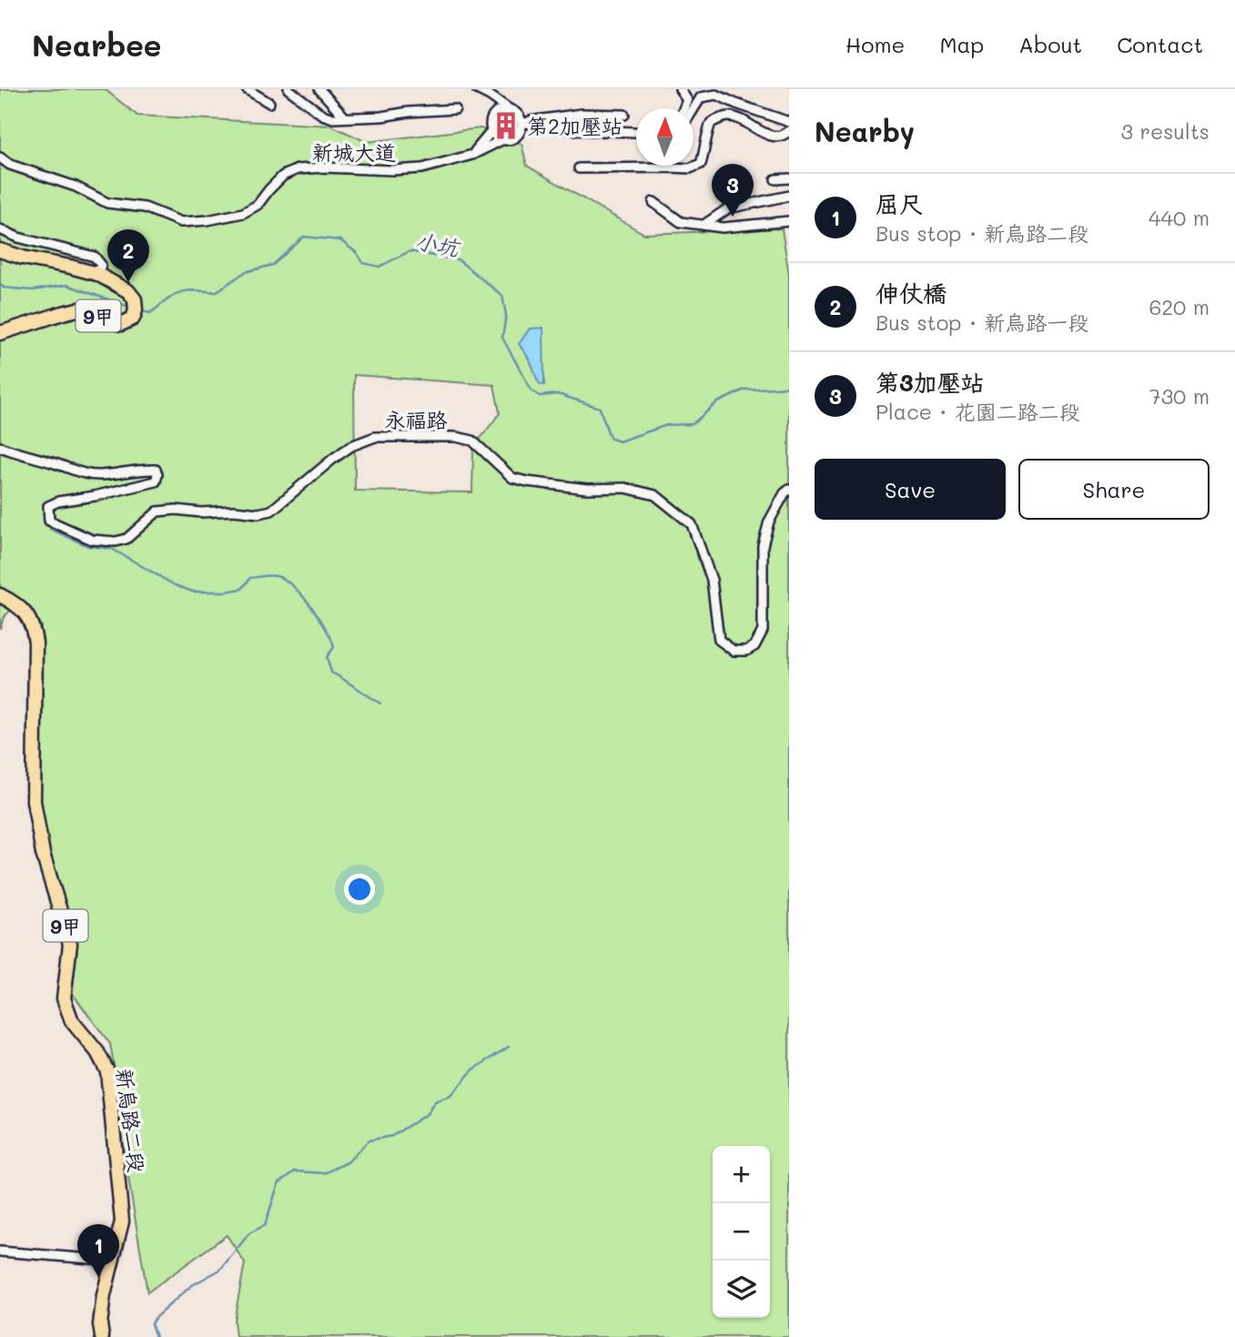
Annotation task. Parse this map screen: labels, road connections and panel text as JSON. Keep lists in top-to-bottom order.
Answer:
{
  "streets": {
    "main road": ["9甲", "新烏路二段"],
    "street": ["新城大道", "永福路"]
  },
  "water": ["小坑"],
  "places": {
    "building": ["第2加壓站"]
  },
  "north": "top",
  "page": {
    "header": "Nearbee",
    "nav": [
      "Home",
      "Map",
      "About",
      "Contact"
    ],
    "heading": ["Nearby", "3 results"],
    "pins": ["3", "2", "1"],
    "list": [
      {
        "mark": "1",
        "name": "屈尺",
        "note": "Bus stop · 新烏路二段",
        "value": "440 m"
      },
      {
        "mark": "2",
        "name": "伸仗橋",
        "note": "Bus stop · 新烏路一段",
        "value": "620 m"
      },
      {
        "mark": "3",
        "name": "第3加壓站",
        "note": "Place · 花園二路二段",
        "value": "730 m"
      }
    ],
    "buttons": ["Save", "Share"],
    "map_buttons": ["+", "−"]
  }
}
